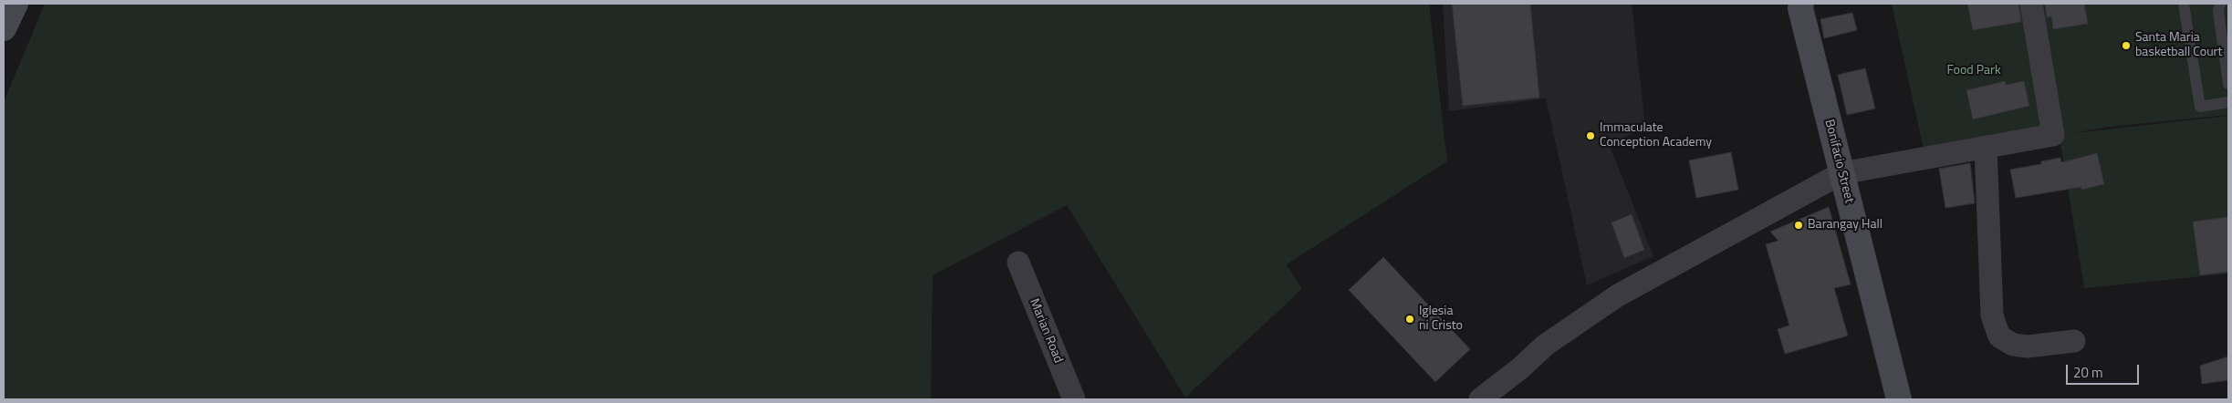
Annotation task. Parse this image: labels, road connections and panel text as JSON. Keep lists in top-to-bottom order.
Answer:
{
  "streets": {
    "street": ["Bonifacio Street", "Marian Road"]
  },
  "parks": ["Food Park"],
  "places": [
    "Santa Maria basketball Court",
    "Immaculate Conception Academy",
    "Barangay Hall",
    "Iglesia ni Cristo"
  ],
  "scale_bar": "20 m"
}
